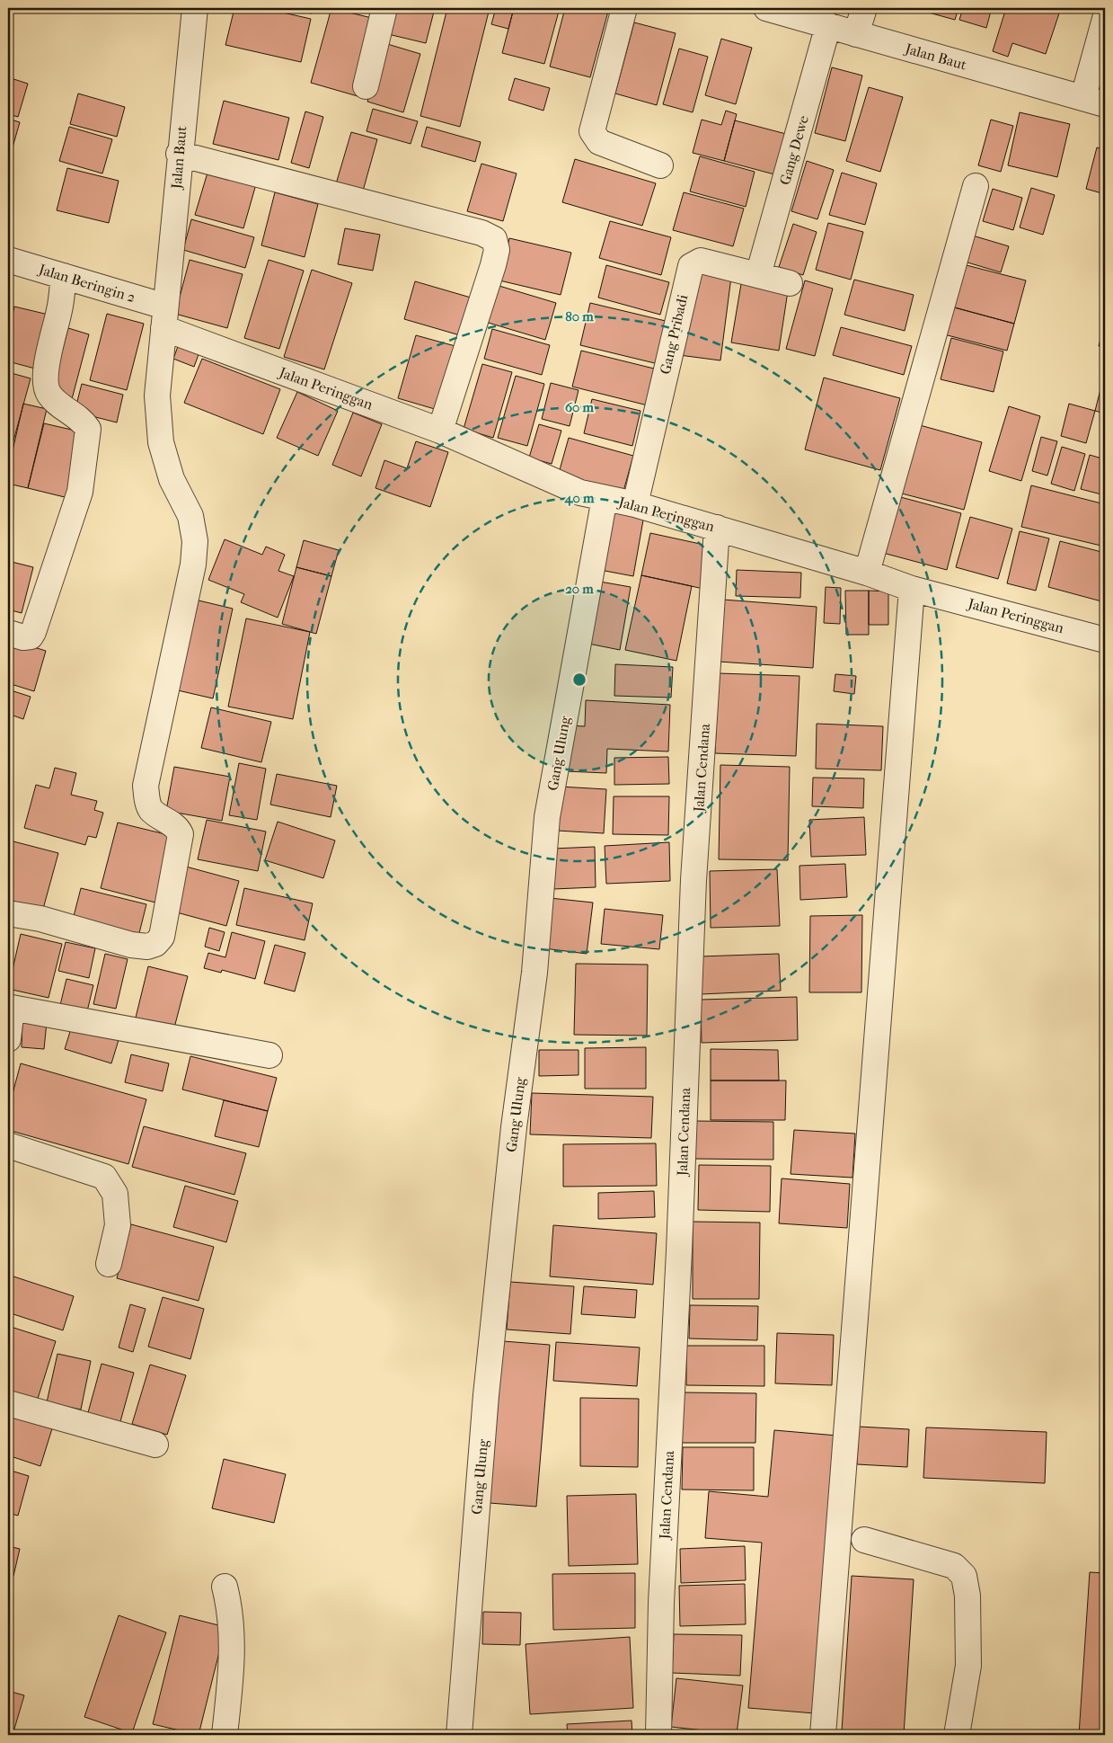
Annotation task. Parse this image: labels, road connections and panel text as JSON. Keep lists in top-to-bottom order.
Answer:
{
  "streets": {
    "street": [
      "Jalan Baut",
      "Gang Dewe",
      "Jalan Beringin 2",
      "Gang Pribadi",
      "Jalan Peringgan",
      "Gang Ulung",
      "Jalan Cendana"
    ]
  },
  "crossings": [
    ["Jalan Baut", "Gang Dewe"],
    ["Jalan Baut", "Jalan Beringin 2"],
    ["Jalan Baut", "Jalan Peringgan"],
    ["Gang Dewe", "Gang Pribadi"],
    ["Jalan Beringin 2", "Jalan Peringgan"],
    ["Gang Pribadi", "Jalan Peringgan"],
    ["Jalan Peringgan", "Gang Ulung"],
    ["Jalan Peringgan", "Jalan Cendana"]
  ],
  "rings": [
    "80 m",
    "60 m",
    "40 m",
    "20 m"
  ]
}
